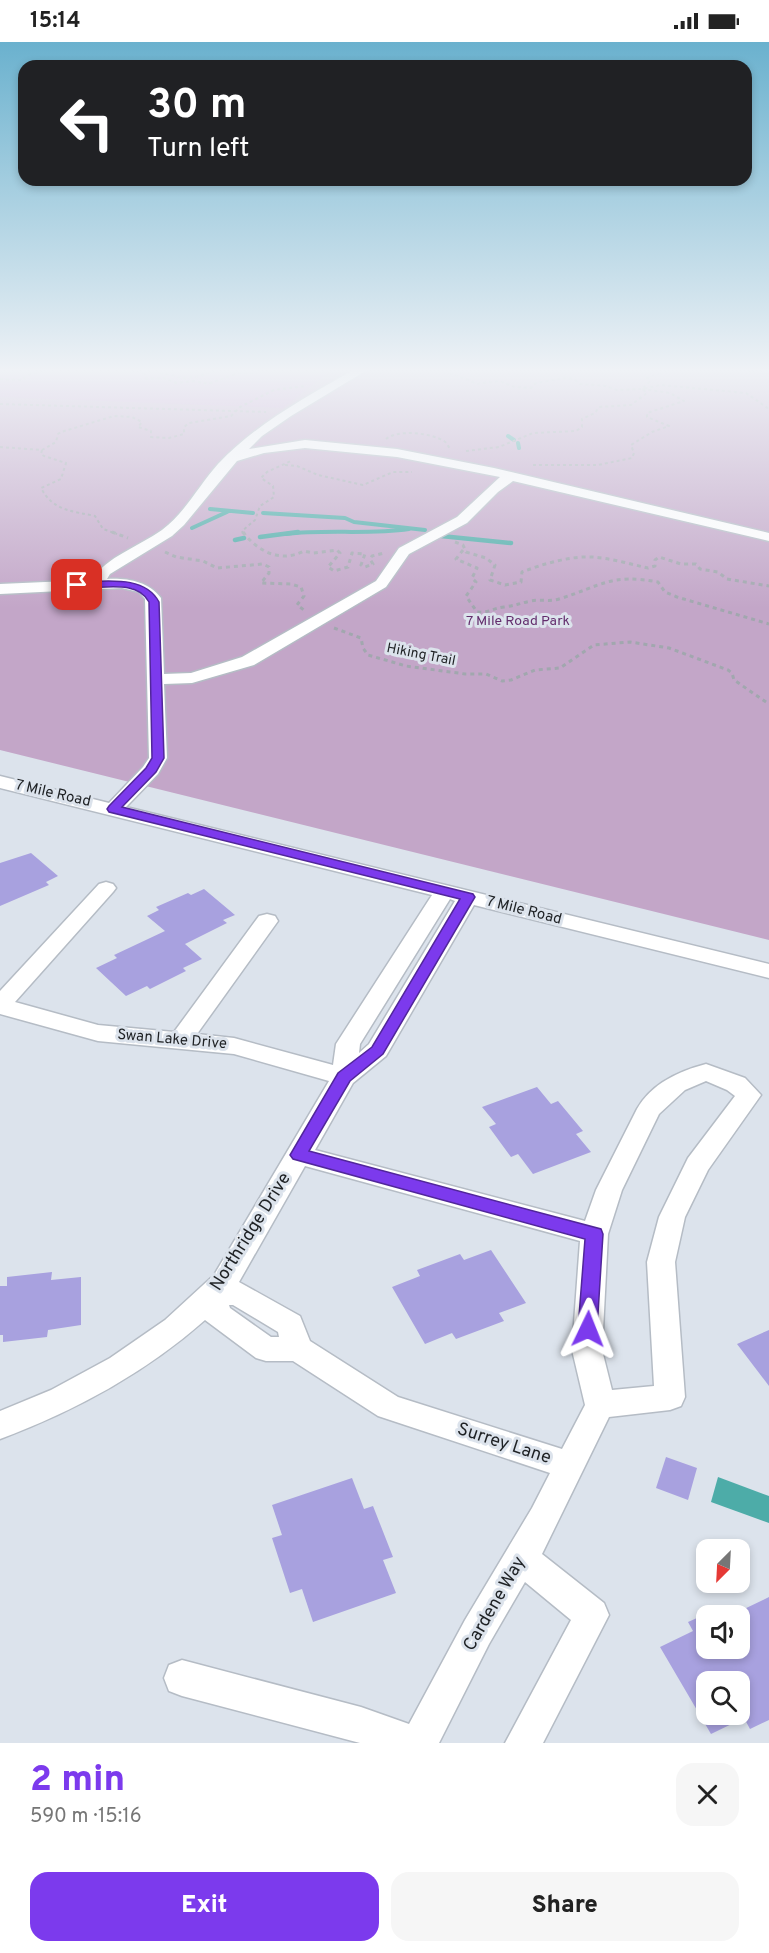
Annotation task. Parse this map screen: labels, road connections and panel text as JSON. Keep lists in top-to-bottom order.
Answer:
{
  "streets": {
    "street": [
      "7 Mile Road",
      "Swan Lake Drive",
      "Northridge Drive",
      "Surrey Lane",
      "Cardene Way"
    ],
    "path": ["Hiking Trail"]
  },
  "crossings": [
    ["7 Mile Road", "Northridge Drive"],
    ["Swan Lake Drive", "Northridge Drive"],
    ["Northridge Drive", "Surrey Lane"],
    ["Surrey Lane", "Cardene Way"]
  ],
  "parks": ["7 Mile Road Park"],
  "north": "bottom left",
  "page": {
    "status": "15:14",
    "turn": ["30 m", "Turn left"],
    "heading": ["2 min", "590 m · 15:16"],
    "buttons": ["Exit", "Share"]
  }
}
